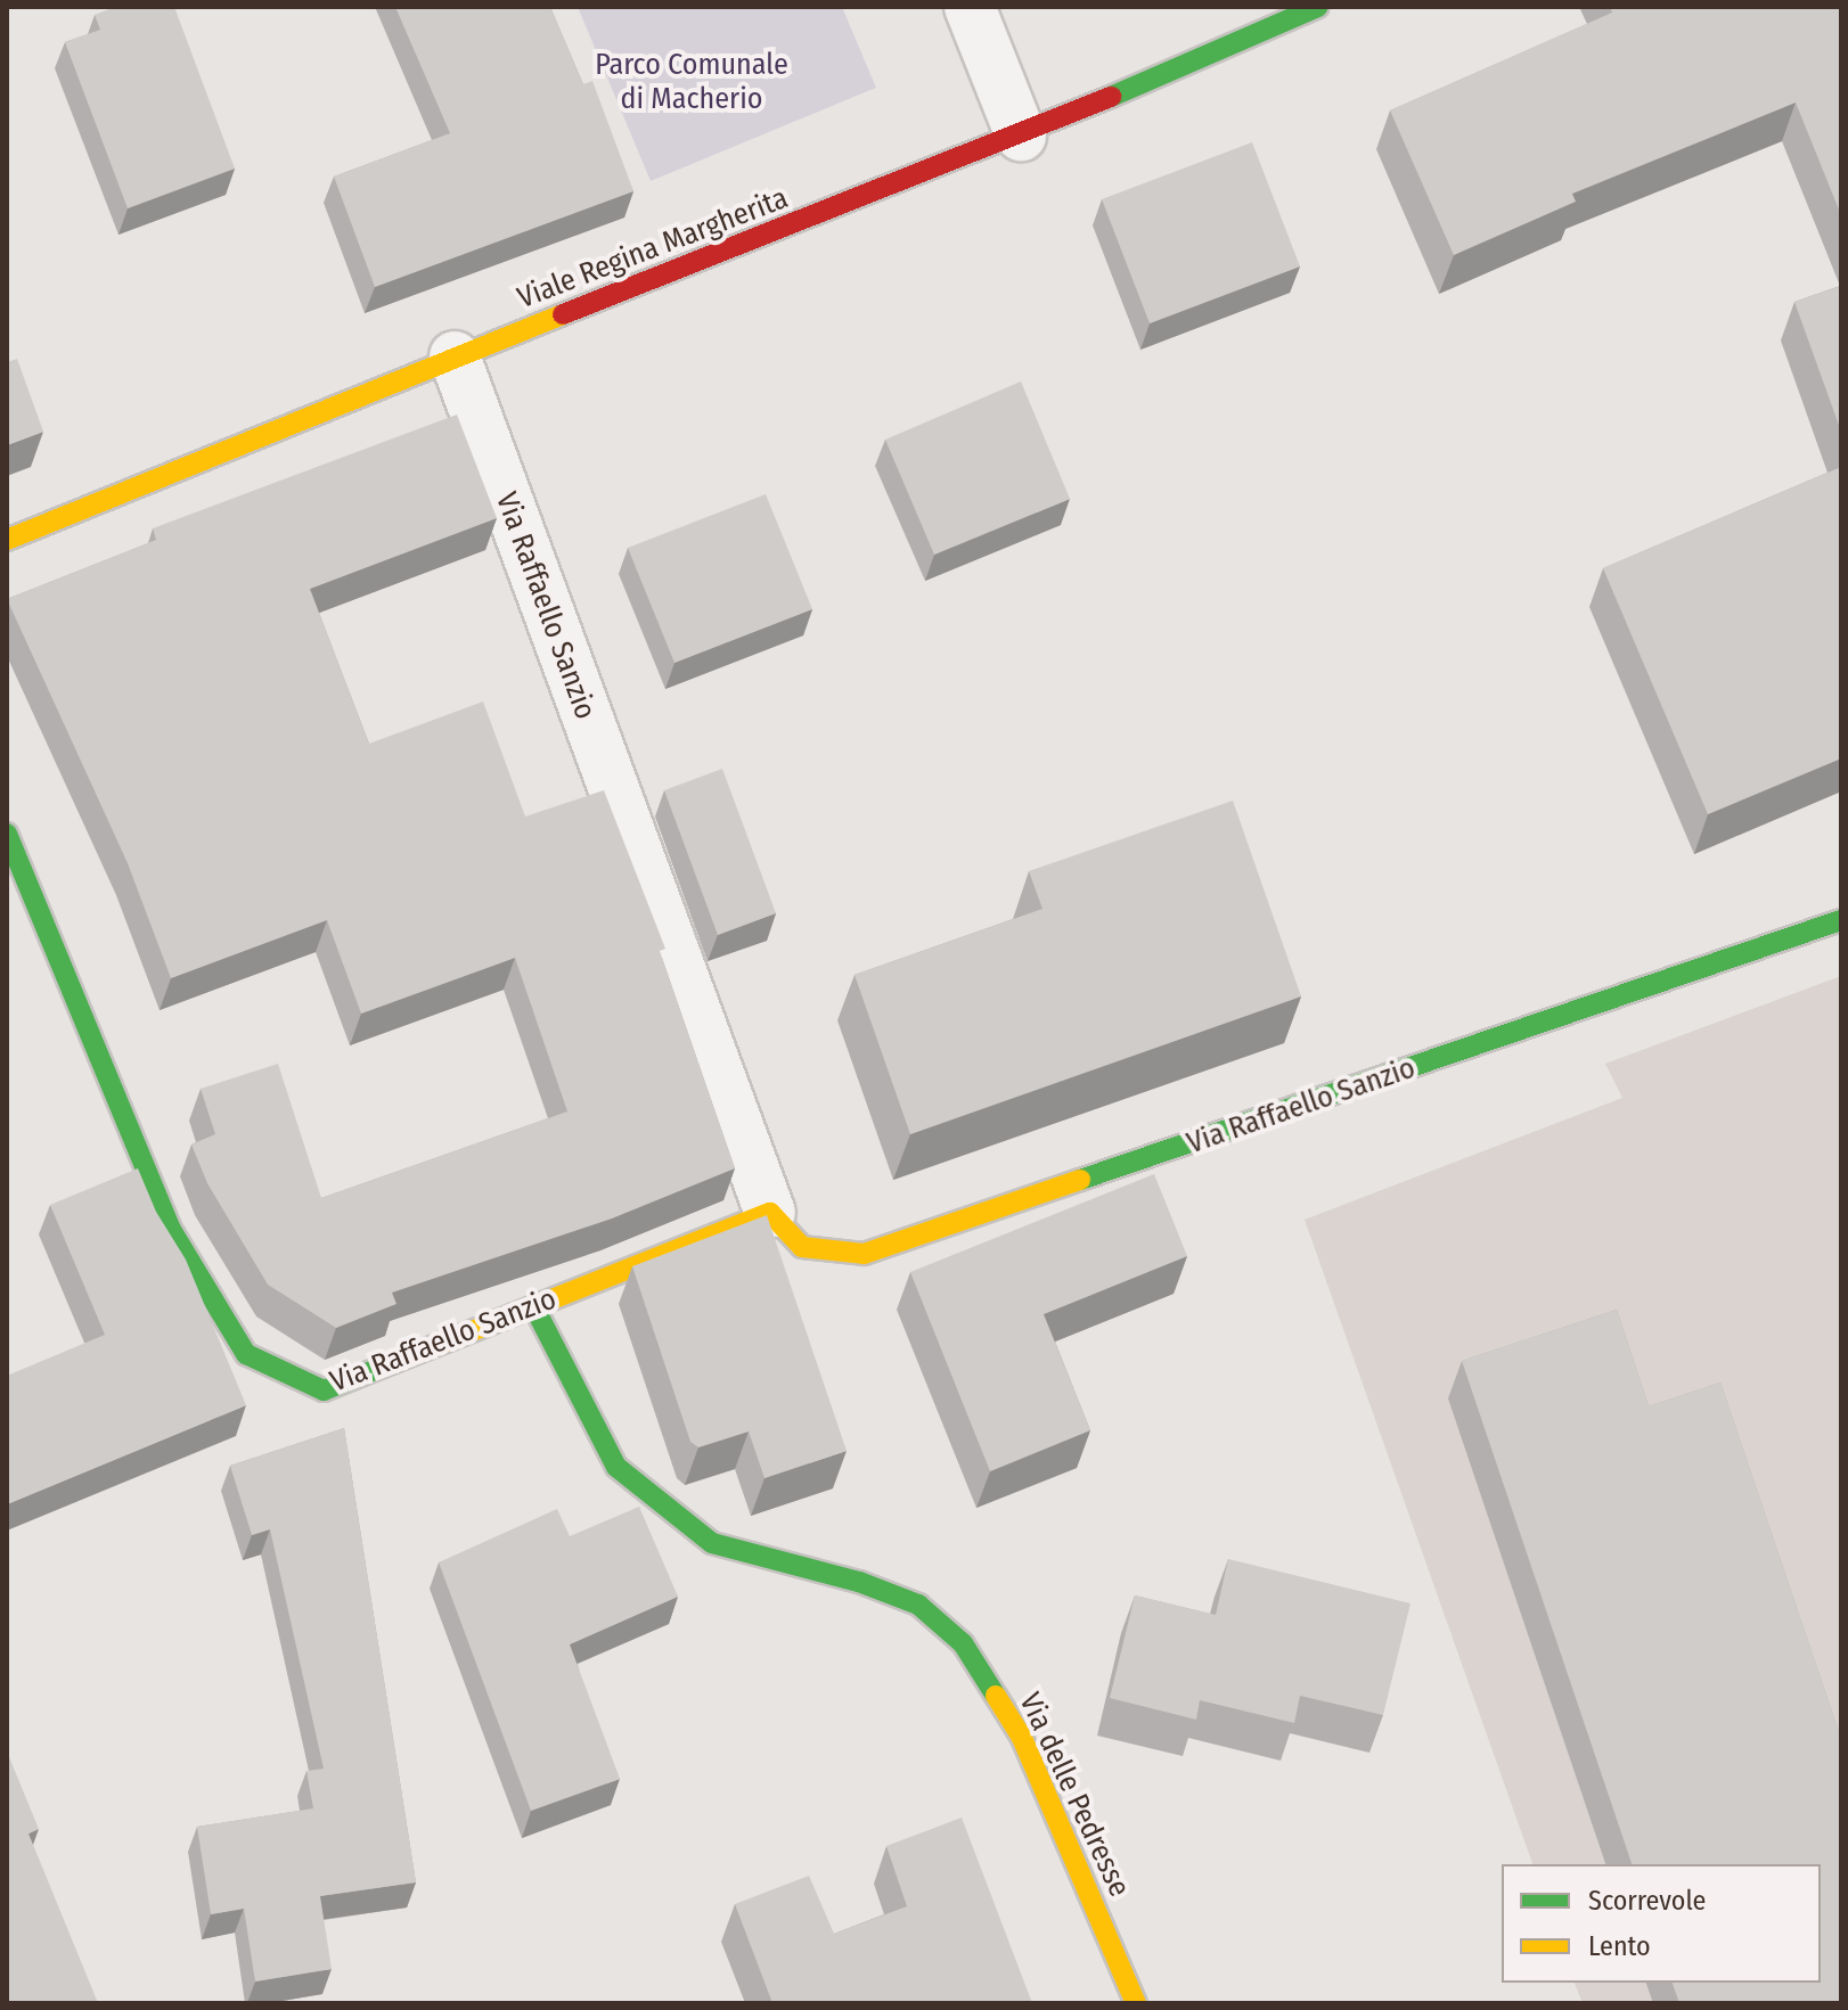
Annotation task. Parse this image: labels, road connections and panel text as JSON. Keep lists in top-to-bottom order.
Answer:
{
  "streets": {
    "street": ["Viale Regina Margherita", "Via Raffaello Sanzio", "Via delle Pedresse"]
  },
  "crossings": [
    ["Viale Regina Margherita", "Via Raffaello Sanzio"],
    ["Via Raffaello Sanzio", "Via delle Pedresse"]
  ],
  "parks": ["Parco Comunale di Macherio"],
  "legend": ["Scorrevole", "Lento"]
}
